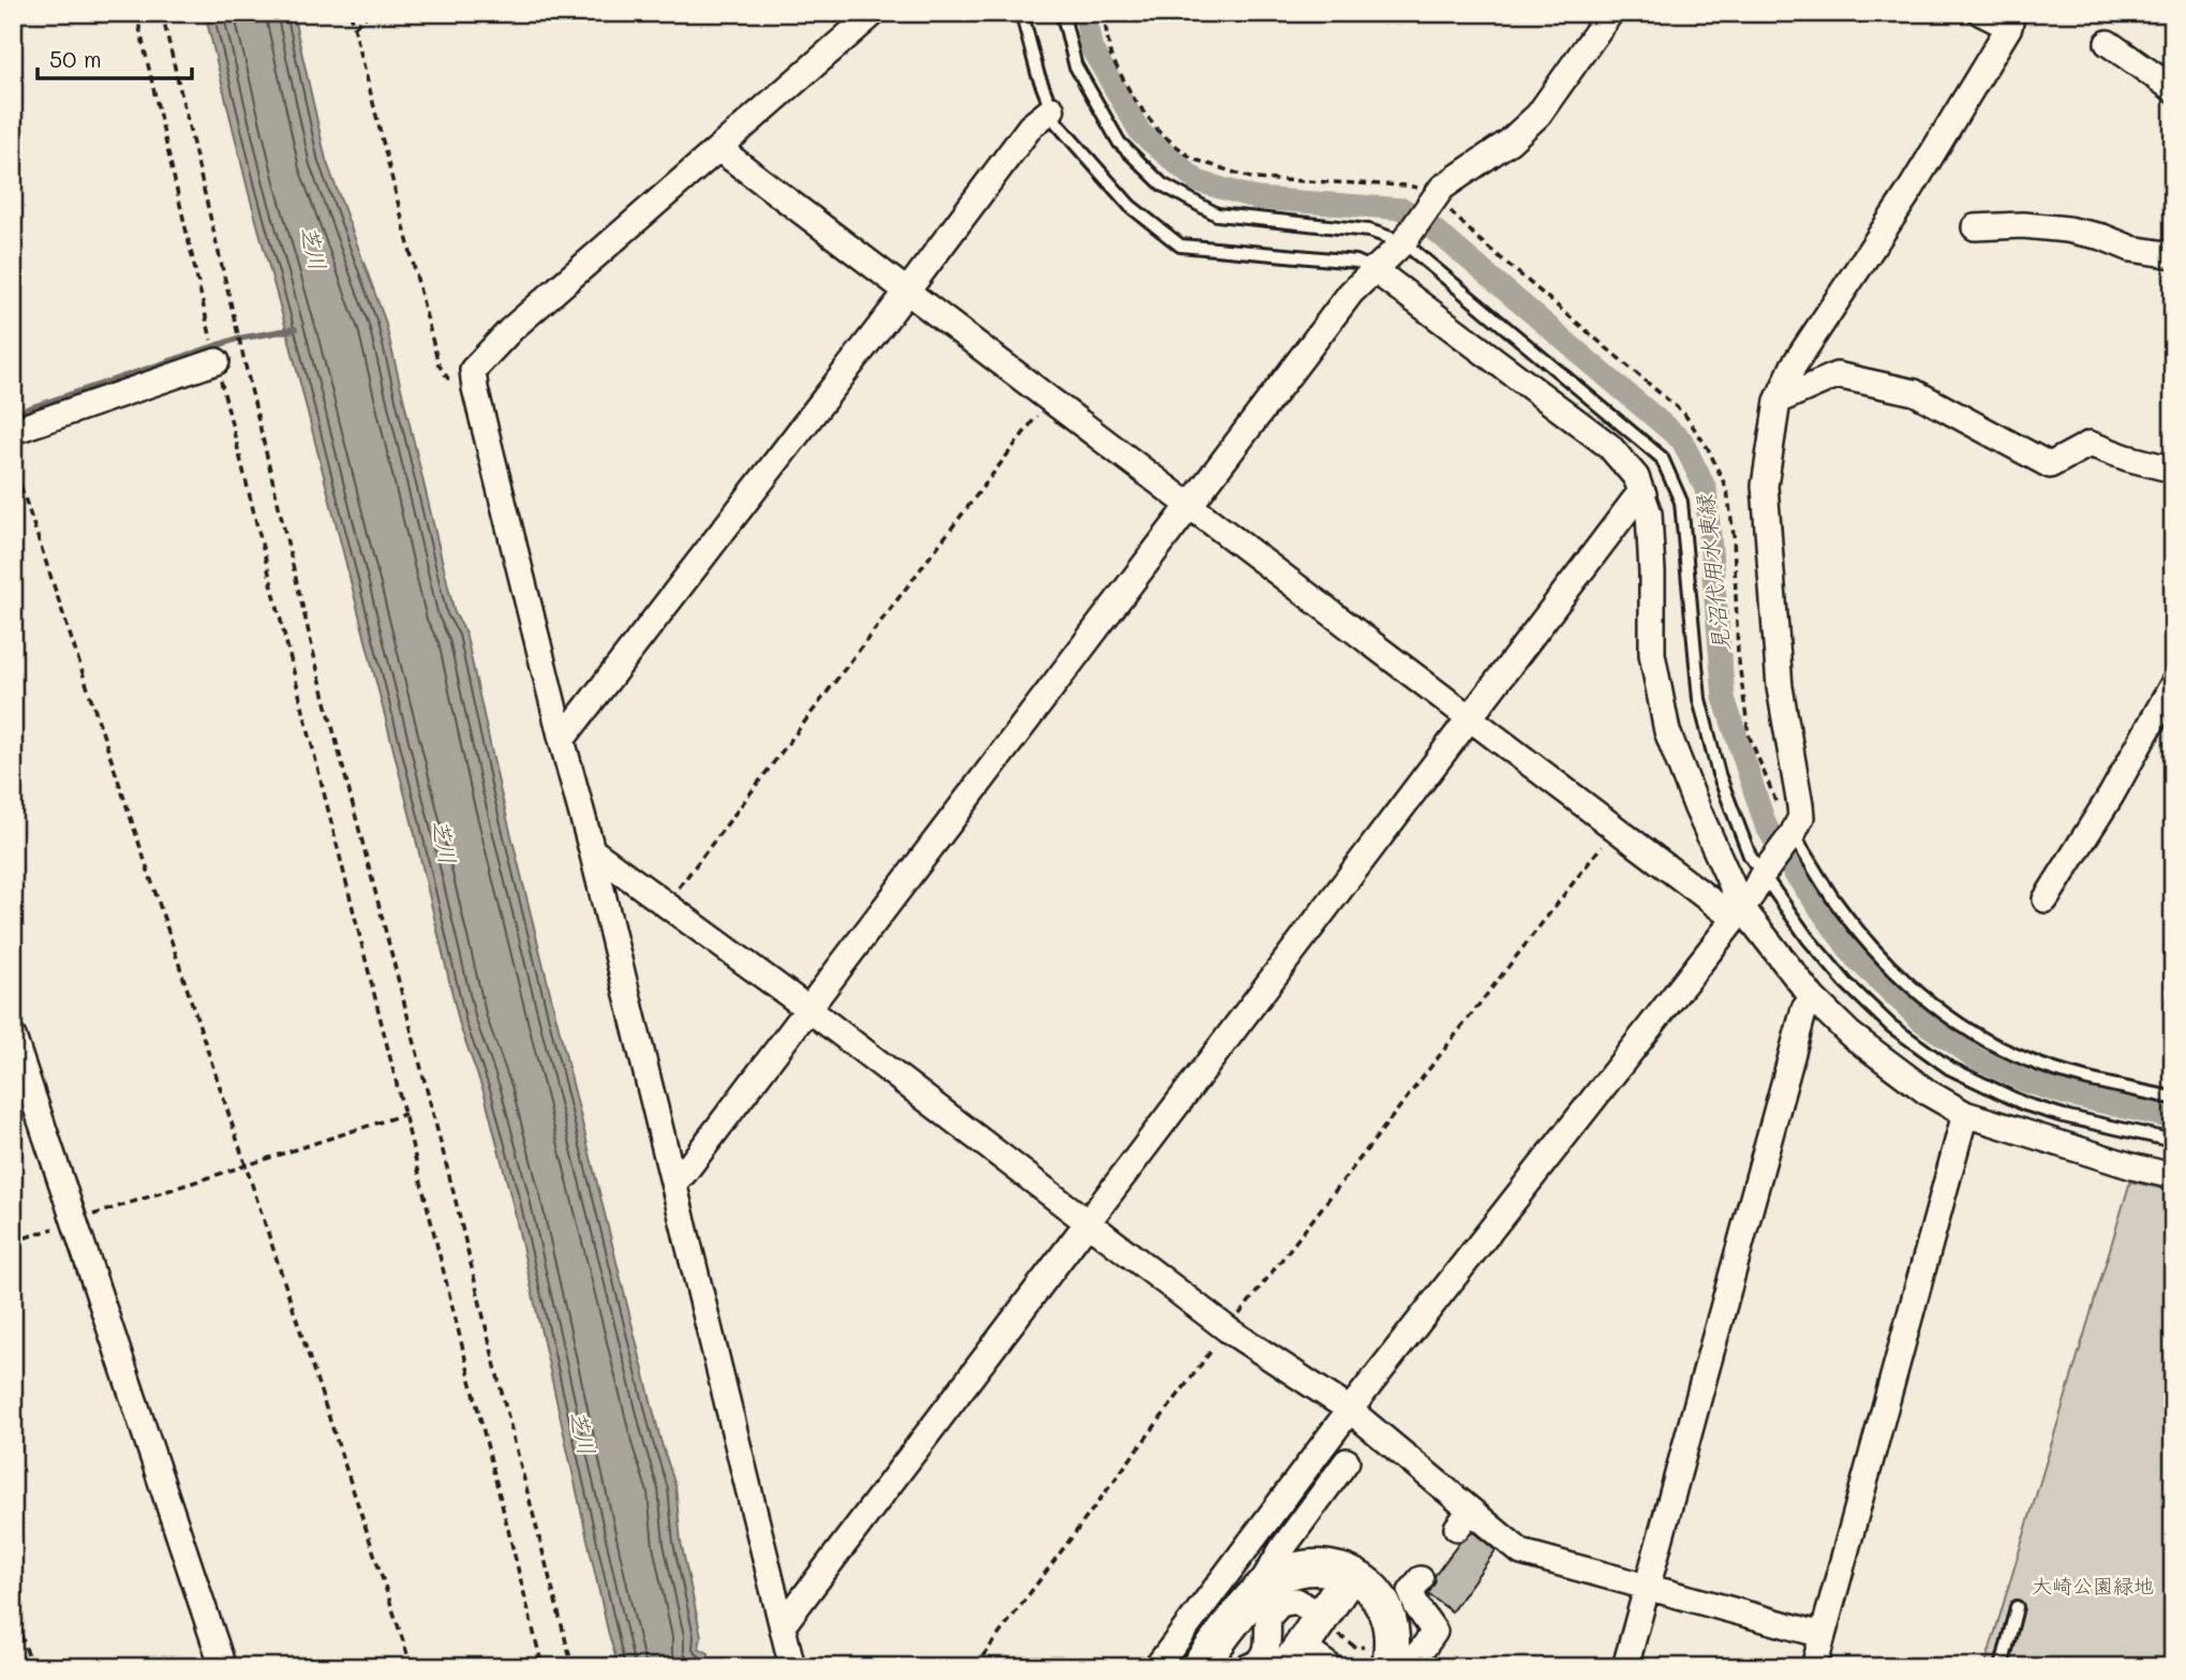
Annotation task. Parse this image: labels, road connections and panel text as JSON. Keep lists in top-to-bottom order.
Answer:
{
  "water": ["芝川", "見沼代用水東縁"],
  "parks": ["大崎公園緑地"],
  "scale_bar": "50 m"
}
